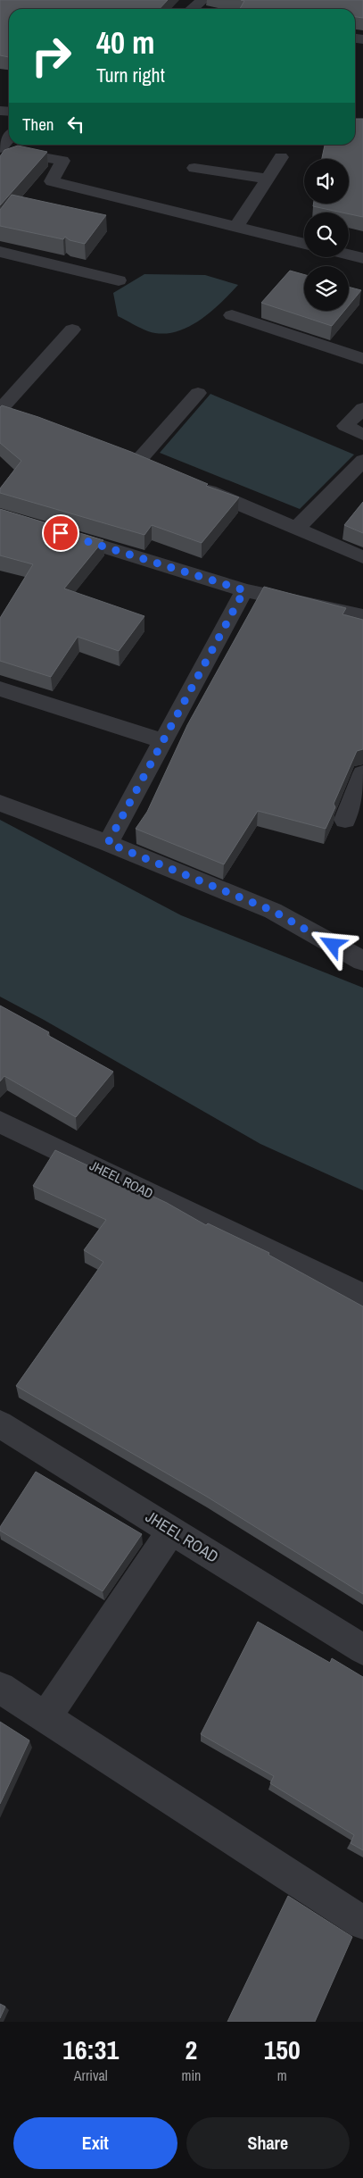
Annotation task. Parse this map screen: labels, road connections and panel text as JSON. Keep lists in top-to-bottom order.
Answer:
{
  "streets": {
    "street": ["JHEEL ROAD"]
  },
  "page": {
    "turn": ["40 m", "Turn right"],
    "then": "Then",
    "eta": [
      "16:31",
      "Arrival",
      "2",
      "min",
      "150",
      "m"
    ],
    "buttons": ["Exit", "Share"]
  }
}
